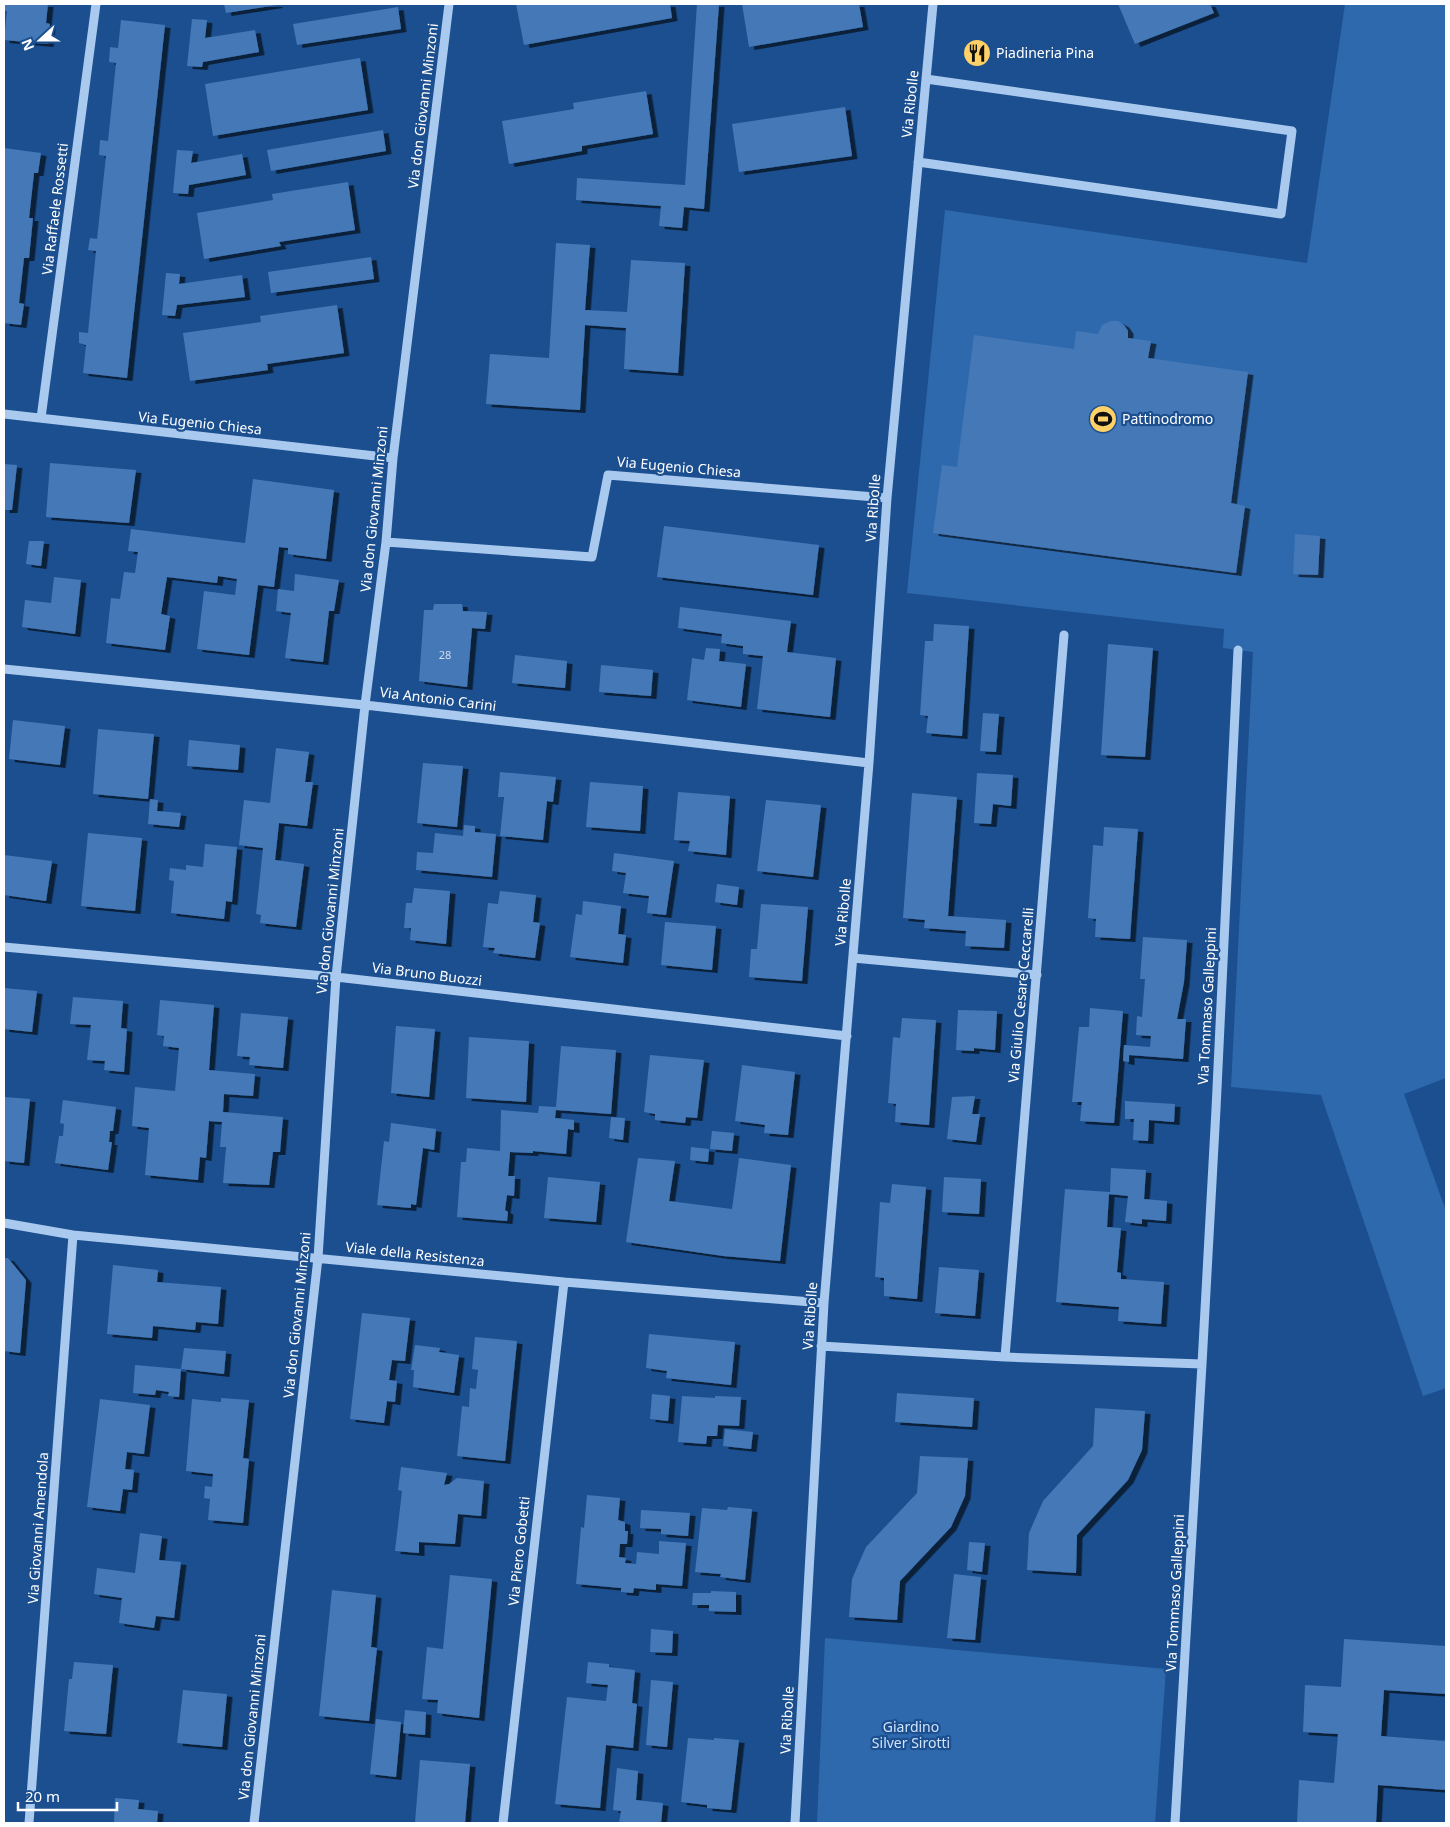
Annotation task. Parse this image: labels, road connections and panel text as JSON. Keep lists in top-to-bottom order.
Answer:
{
  "streets": {
    "street": [
      "Via Ribolle",
      "Via don Giovanni Minzoni",
      "Via Raffaele Rossetti",
      "Via Eugenio Chiesa",
      "Via Antonio Carini",
      "Via Bruno Buozzi",
      "Via Giulio Cesare Ceccarelli",
      "Via Tommaso Galleppini",
      "Viale della Resistenza",
      "Via Giovanni Amendola",
      "Via Piero Gobetti"
    ]
  },
  "crossings": [
    ["Via Ribolle", "Via Eugenio Chiesa"],
    ["Via Ribolle", "Via Antonio Carini"],
    ["Via Ribolle", "Via Bruno Buozzi"],
    ["Via Ribolle", "Viale della Resistenza"],
    ["Via don Giovanni Minzoni", "Via Eugenio Chiesa"],
    ["Via don Giovanni Minzoni", "Via Antonio Carini"],
    ["Via don Giovanni Minzoni", "Via Bruno Buozzi"],
    ["Via don Giovanni Minzoni", "Viale della Resistenza"],
    ["Via Raffaele Rossetti", "Via Eugenio Chiesa"],
    ["Viale della Resistenza", "Via Giovanni Amendola"],
    ["Viale della Resistenza", "Via Piero Gobetti"]
  ],
  "parks": ["Giardino Silver Sirotti"],
  "places": {
    "restaurant": ["Piadineria Pina"],
    "sports": ["Pattinodromo"]
  },
  "house_numbers": ["28"],
  "scale_bar": "20 m",
  "north": "left"
}
